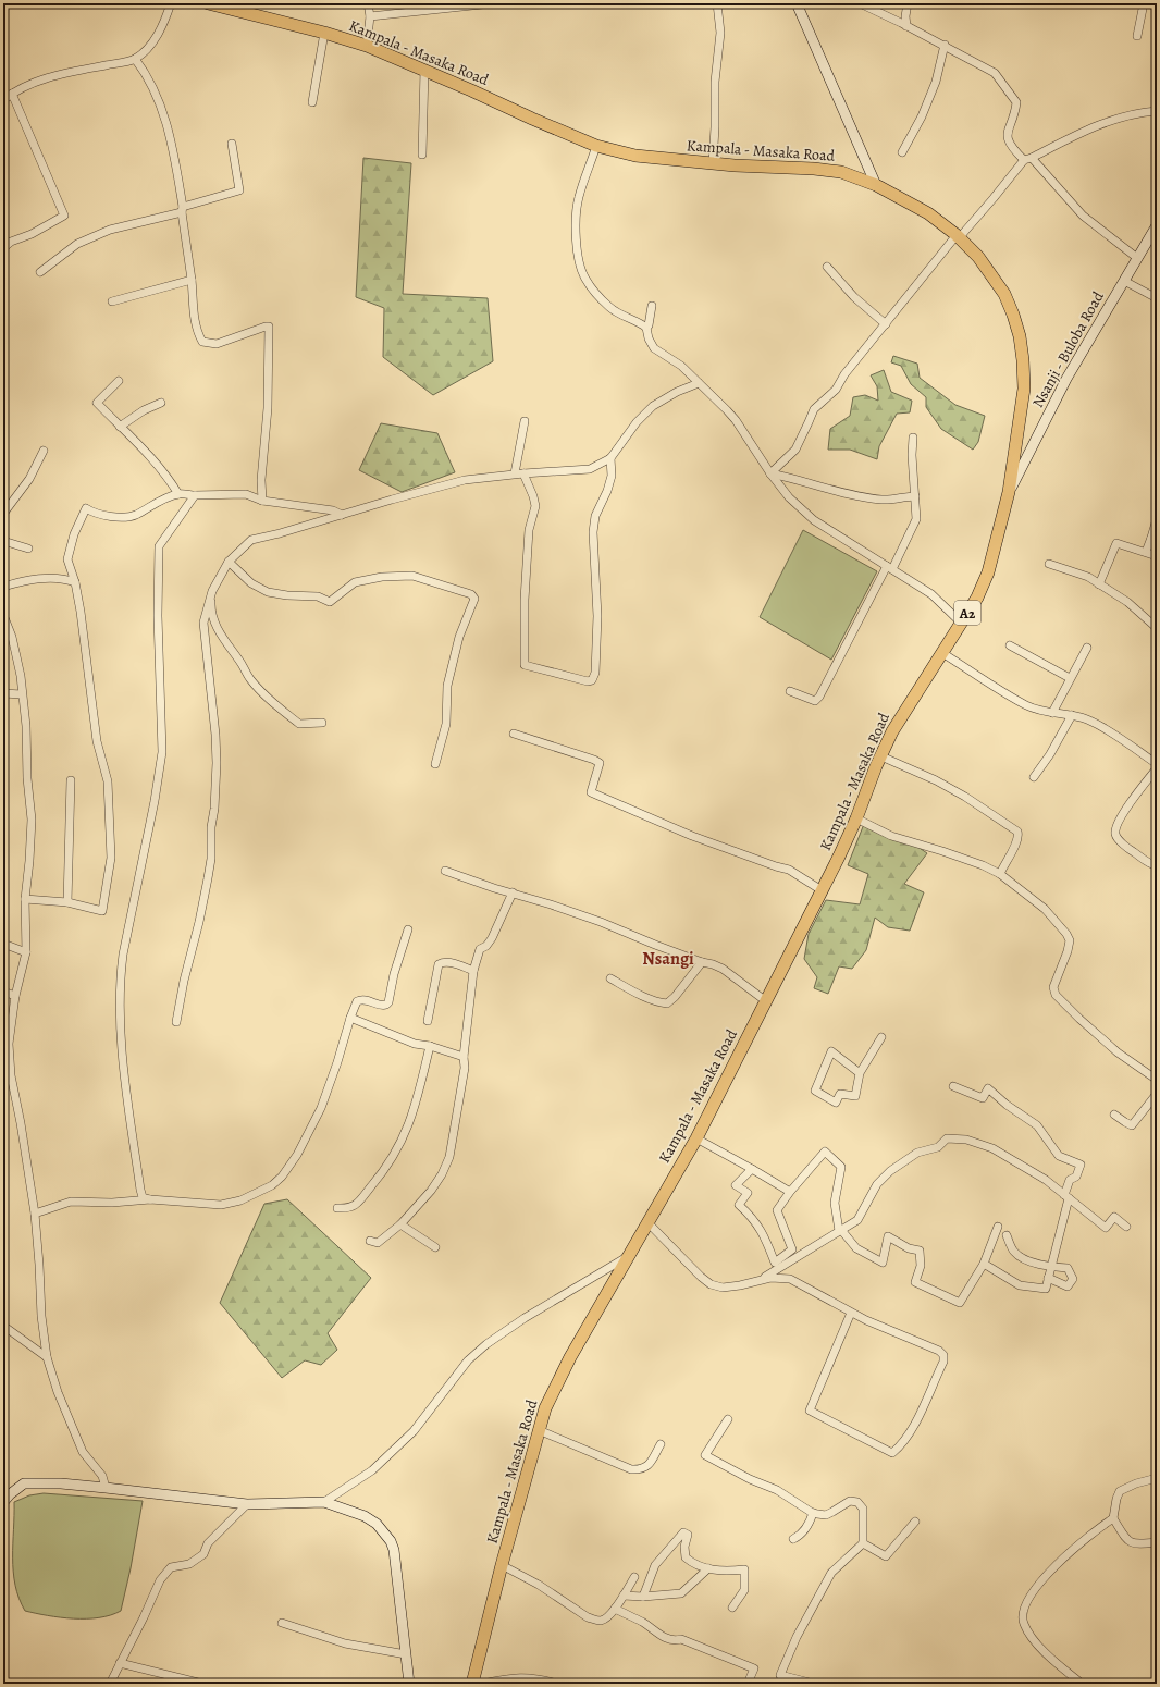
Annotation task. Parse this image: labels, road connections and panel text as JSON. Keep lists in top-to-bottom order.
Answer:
{
  "streets": {
    "main road": ["Kampala - Masaka Road", "A2"],
    "street": ["Nsanji - Buloba Road"]
  },
  "crossings": [
    ["Kampala - Masaka Road", "Nsanji - Buloba Road"]
  ],
  "districts": ["Nsangi"]
}
